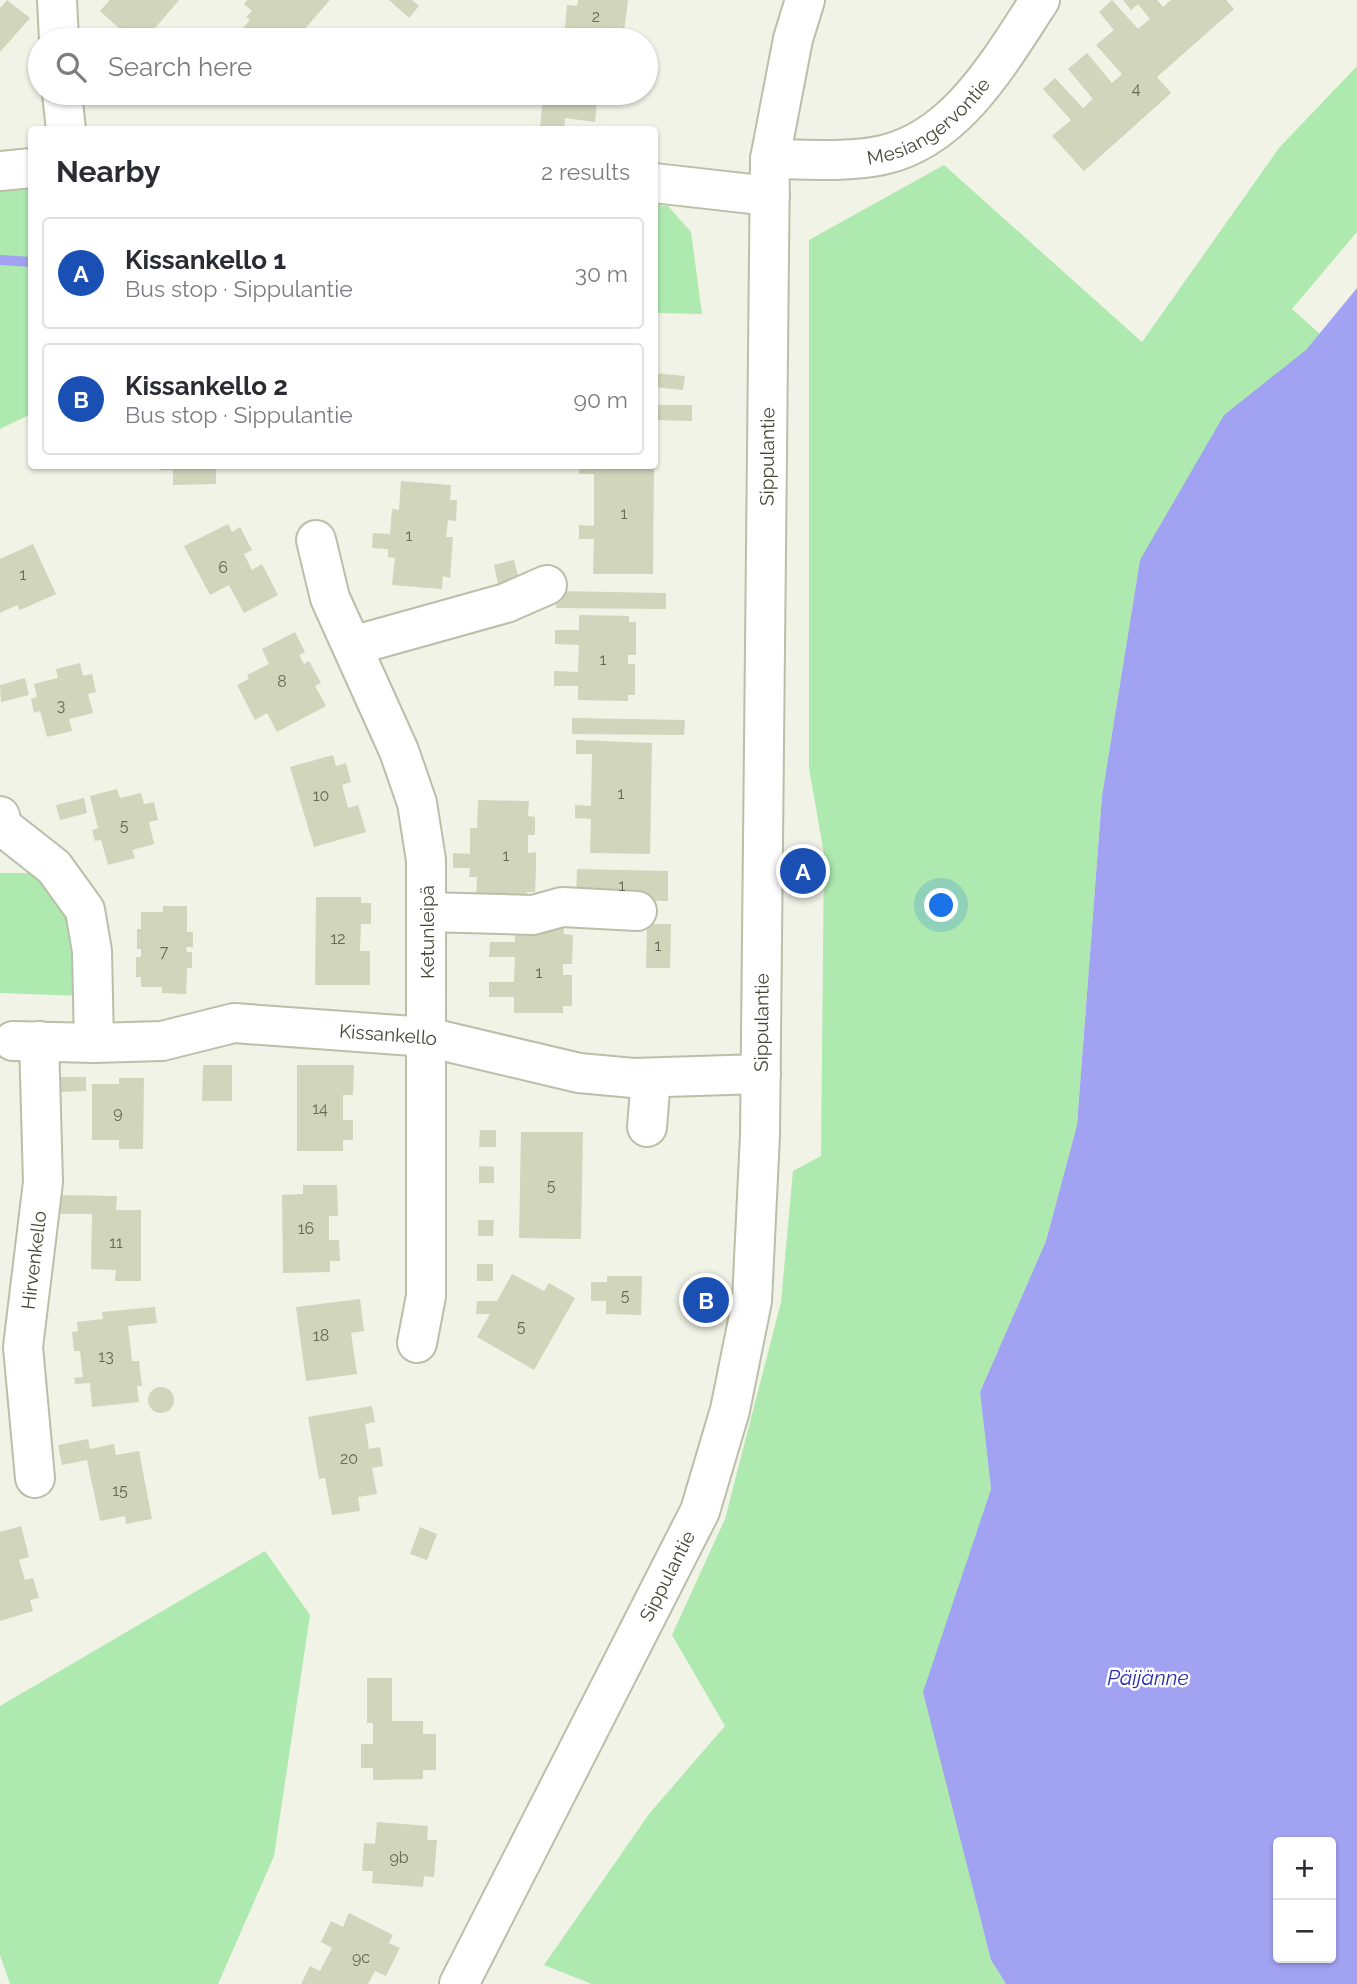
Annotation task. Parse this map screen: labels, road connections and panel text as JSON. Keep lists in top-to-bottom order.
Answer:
{
  "streets": {
    "street": [
      "Mesiangervontie",
      "Sippulantie",
      "Ketunleipä",
      "Kissankello",
      "Hirvenkello"
    ]
  },
  "crossings": [
    ["Mesiangervontie", "Sippulantie"],
    ["Sippulantie", "Kissankello"],
    ["Ketunleipä", "Kissankello"],
    ["Kissankello", "Hirvenkello"]
  ],
  "water": ["Päijänne"],
  "house_numbers": [
    "2",
    "4",
    "1",
    "1",
    "6",
    "1",
    "1",
    "8",
    "3",
    "1",
    "10",
    "5",
    "1",
    "1",
    "12",
    "1",
    "7",
    "1",
    "14",
    "9",
    "5",
    "16",
    "11",
    "5",
    "5",
    "18",
    "13",
    "20",
    "15",
    "9b",
    "9c"
  ],
  "page": {
    "search": "Search here",
    "heading": ["Nearby", "2 results"],
    "list": [
      {
        "mark": "A",
        "name": "Kissankello 1",
        "note": "Bus stop · Sippulantie",
        "value": "30 m"
      },
      {
        "mark": "B",
        "name": "Kissankello 2",
        "note": "Bus stop · Sippulantie",
        "value": "90 m"
      }
    ],
    "pins": ["A", "B"],
    "map_buttons": ["+", "−"]
  }
}
